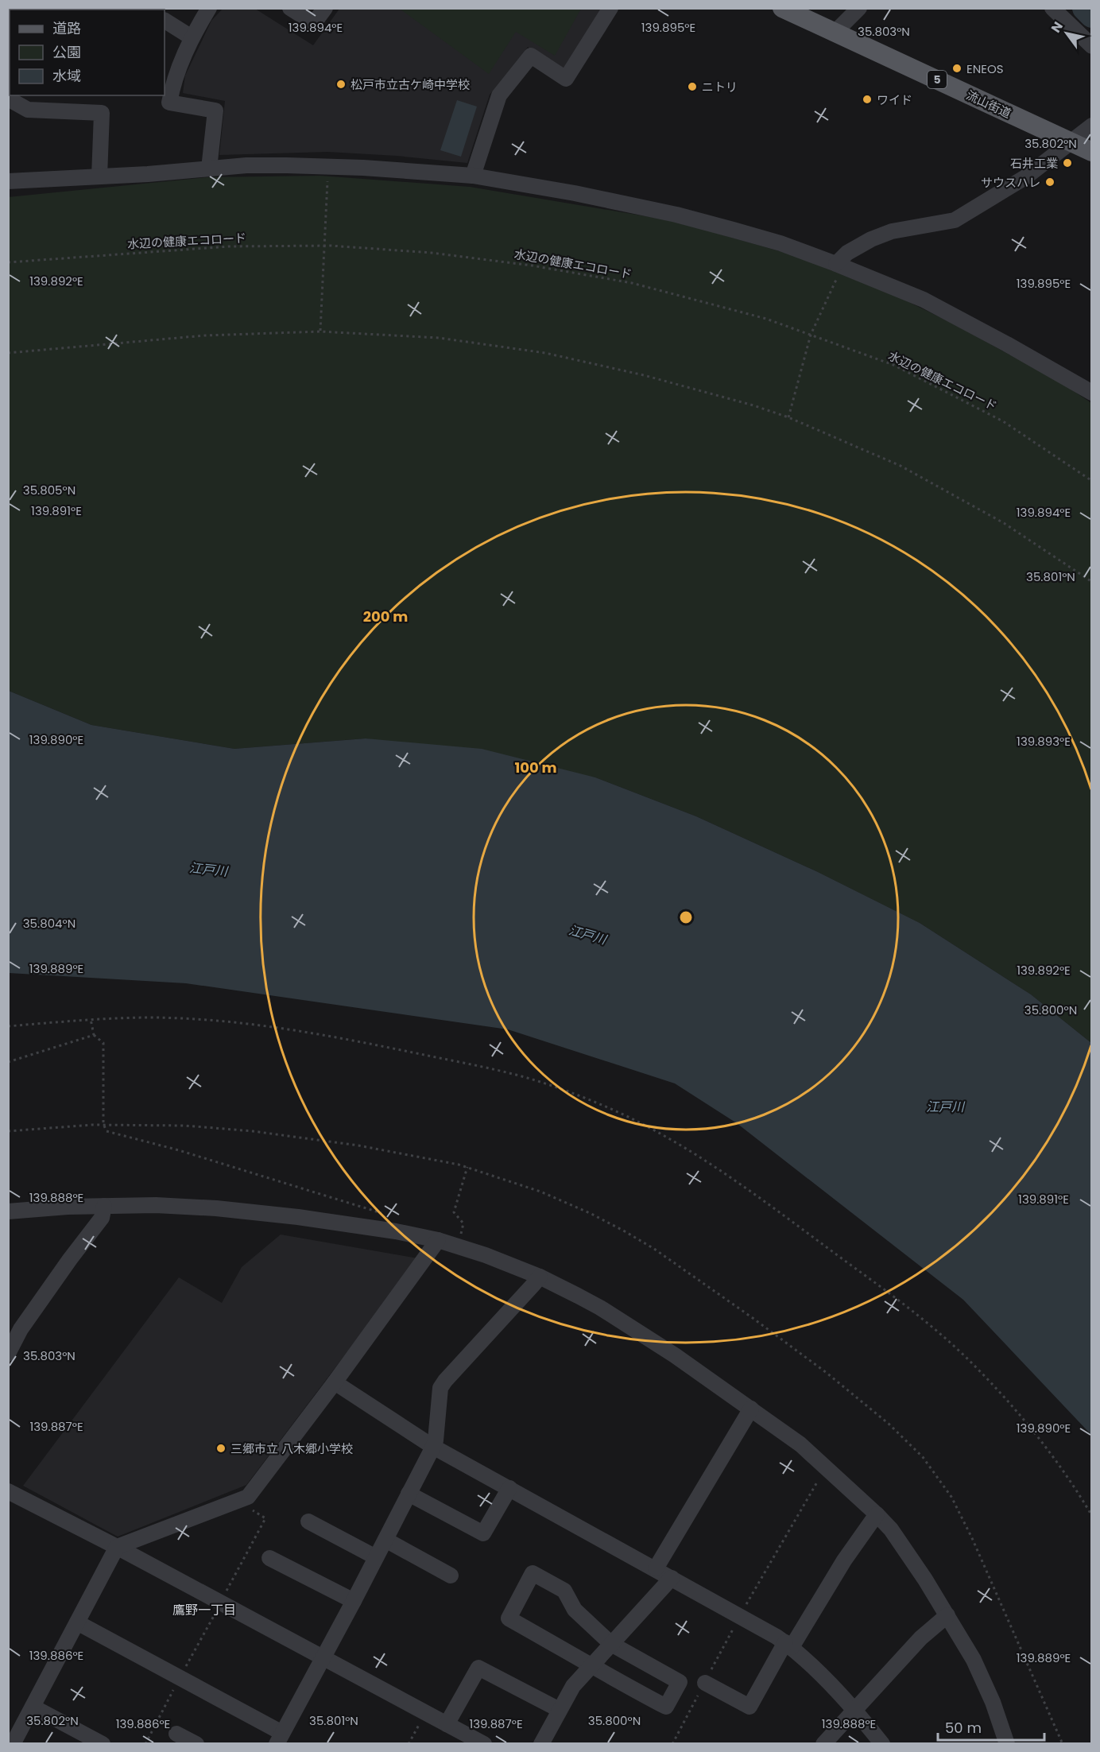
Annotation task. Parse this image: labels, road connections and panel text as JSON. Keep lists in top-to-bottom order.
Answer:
{
  "streets": {
    "main road": ["5", "流山街道"],
    "path": ["水辺の健康エコロード"]
  },
  "districts": ["鷹野一丁目"],
  "water": ["江戸川"],
  "places": [
    "ENEOS",
    "松戸市立古ケ崎中学校",
    "ニトリ",
    "ワイド",
    "石井工業",
    "サウスハレ",
    "三郷市立 八木郷小学校"
  ],
  "legend": ["道路", "公園", "水域"],
  "scale_bar": "50 m",
  "north": "top left",
  "coordinates": [
    "139.894°E",
    "139.895°E",
    "35.803°N",
    "35.802°N",
    "139.892°E",
    "35.805°N",
    "139.891°E",
    "35.801°N",
    "139.890°E",
    "139.893°E",
    "35.804°N",
    "139.889°E",
    "35.800°N",
    "139.888°E",
    "139.887°E",
    "139.886°E"
  ],
  "rings": ["200 m", "100 m"]
}
